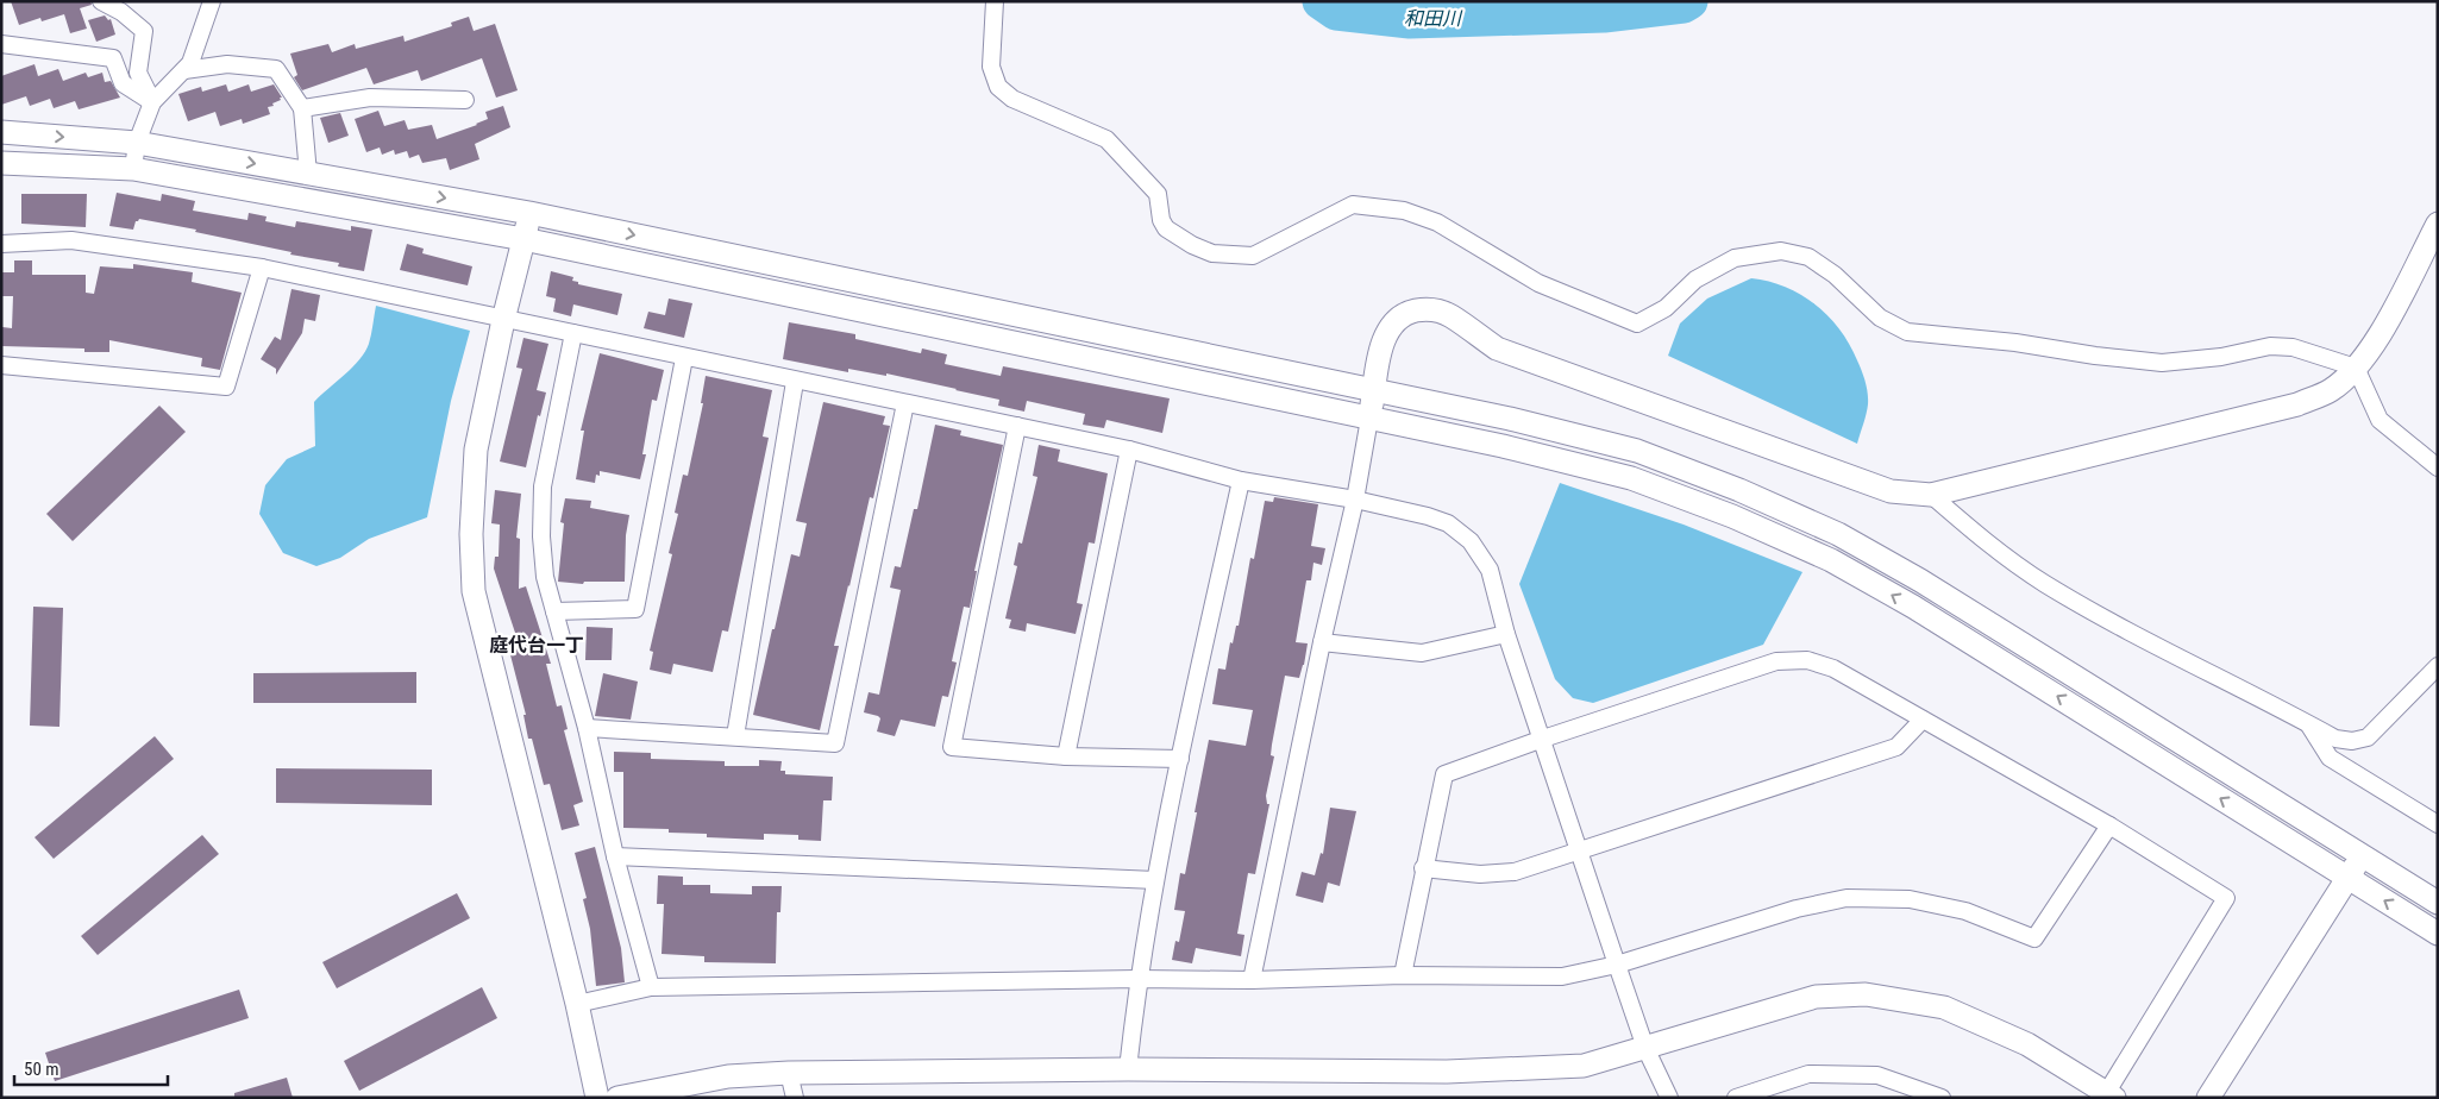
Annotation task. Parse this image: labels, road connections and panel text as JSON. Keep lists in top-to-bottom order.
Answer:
{
  "districts": ["庭代台一丁"],
  "water": ["和田川"],
  "scale_bar": "50 m"
}
